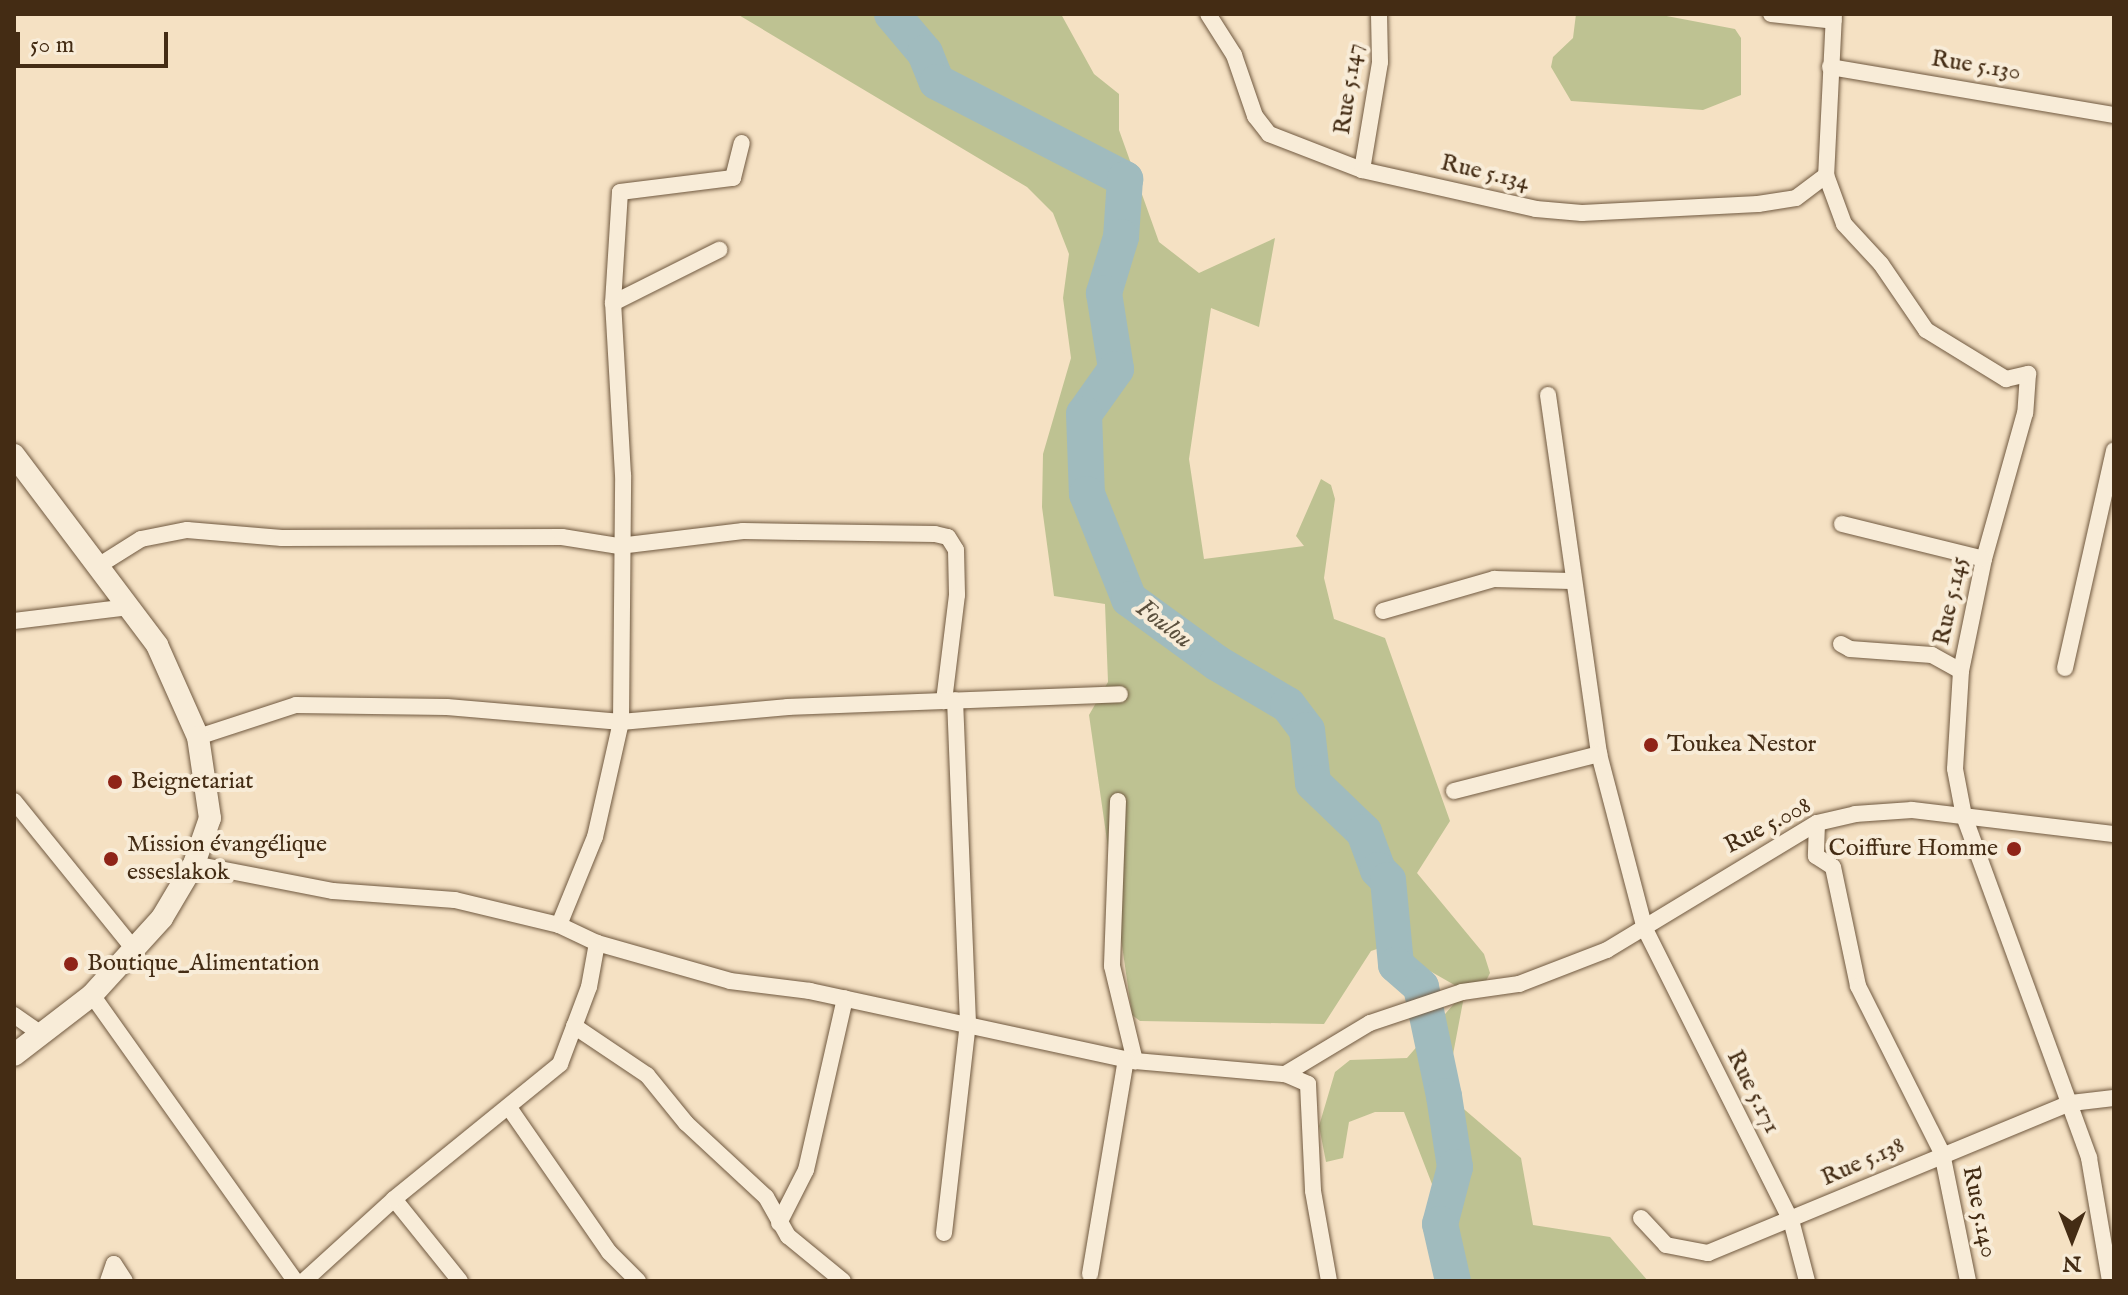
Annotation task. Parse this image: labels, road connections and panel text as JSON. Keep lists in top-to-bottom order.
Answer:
{
  "streets": {
    "street": [
      "Rue 5.130",
      "Rue 5.147",
      "Rue 5.134",
      "Rue 5.145",
      "Rue 5.008",
      "Rue 5.171",
      "Rue 5.138",
      "Rue 5.140"
    ]
  },
  "crossings": [
    ["Rue 5.130", "Rue 5.145"],
    ["Rue 5.147", "Rue 5.134"],
    ["Rue 5.134", "Rue 5.145"],
    ["Rue 5.145", "Rue 5.008"],
    ["Rue 5.145", "Rue 5.138"],
    ["Rue 5.008", "Rue 5.171"],
    ["Rue 5.008", "Rue 5.140"],
    ["Rue 5.171", "Rue 5.138"],
    ["Rue 5.138", "Rue 5.140"]
  ],
  "water": ["Foulou"],
  "places": [
    "Toukea Nestor",
    "Beignetariat",
    "Coiffure Homme",
    "Mission évangélique esseslakok",
    "Boutique_Alimentation"
  ],
  "scale_bar": "50 m",
  "north": "bottom"
}
